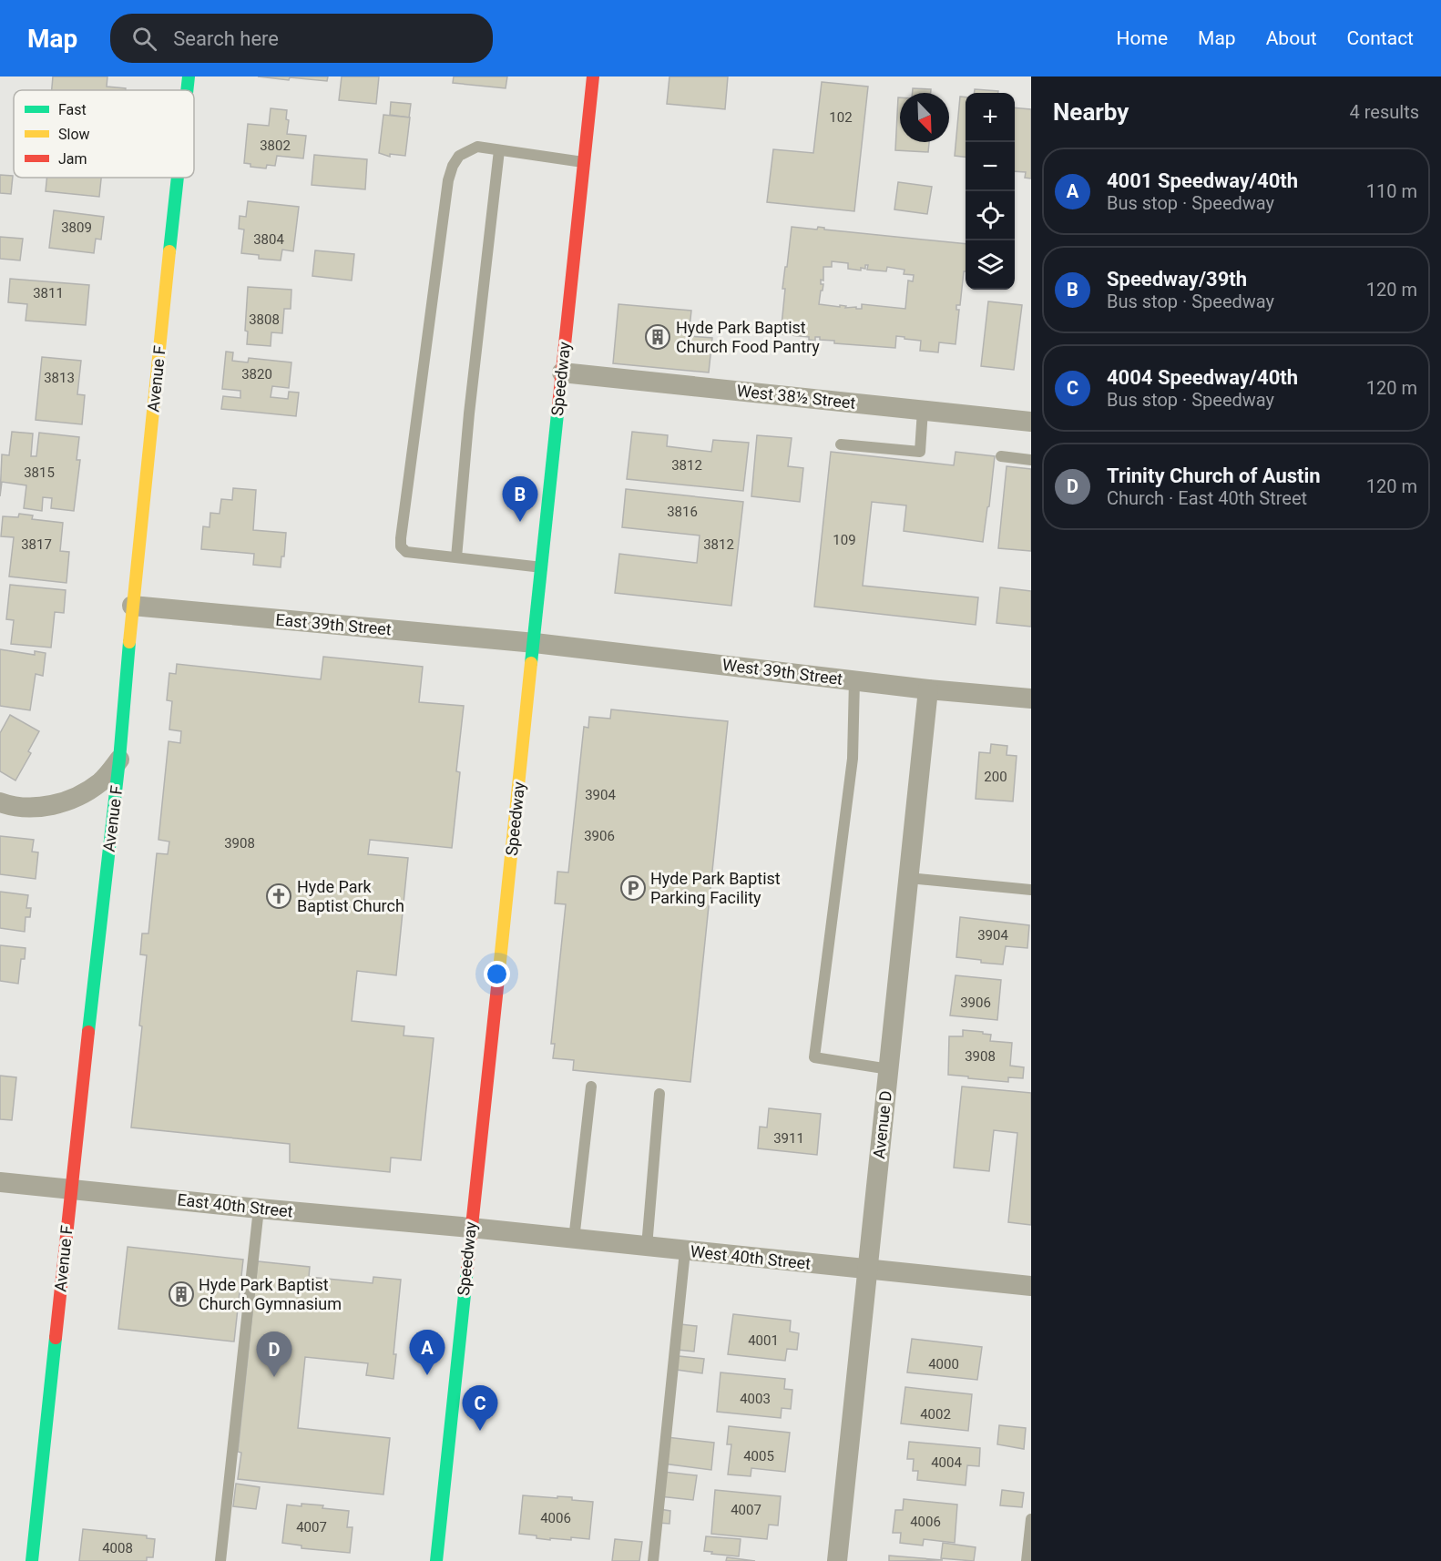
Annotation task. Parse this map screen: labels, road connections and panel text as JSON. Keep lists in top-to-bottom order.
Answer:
{
  "streets": {
    "street": [
      "Avenue F",
      "Speedway",
      "West 38½ Street",
      "East 39th Street",
      "West 39th Street",
      "Avenue D",
      "East 40th Street",
      "West 40th Street"
    ]
  },
  "crossings": [
    ["Avenue F", "East 39th Street"],
    ["Avenue F", "East 40th Street"],
    ["Speedway", "West 38½ Street"],
    ["Speedway", "East 39th Street"],
    ["Speedway", "West 39th Street"],
    ["Speedway", "East 40th Street"],
    ["Speedway", "West 40th Street"],
    ["East 39th Street", "West 39th Street"],
    ["West 39th Street", "Avenue D"],
    ["Avenue D", "West 40th Street"],
    ["East 40th Street", "West 40th Street"]
  ],
  "places": {
    "building": ["Hyde Park Baptist Church Food Pantry", "Hyde Park Baptist Church Gymnasium"],
    "parking": ["Hyde Park Baptist Parking Facility"],
    "church": ["Hyde Park Baptist Church"]
  },
  "house_numbers": [
    "102",
    "3802",
    "3809",
    "3804",
    "3811",
    "3808",
    "3820",
    "3813",
    "3812",
    "3815",
    "3816",
    "109",
    "3817",
    "3812",
    "200",
    "3904",
    "3906",
    "3908",
    "3904",
    "3906",
    "3908",
    "3911",
    "4001",
    "4000",
    "4003",
    "4002",
    "4005",
    "4004",
    "4007",
    "4006",
    "4006",
    "4007",
    "4008"
  ],
  "legend": ["Fast", "Slow", "Jam"],
  "north": "bottom right",
  "page": {
    "header": "Map",
    "search": "Search here",
    "nav": [
      "Home",
      "Map",
      "About",
      "Contact"
    ],
    "heading": ["Nearby", "4 results"],
    "map_buttons": ["+", "−"],
    "list": [
      {
        "mark": "A",
        "name": "4001 Speedway/40th",
        "note": "Bus stop · Speedway",
        "value": "110 m"
      },
      {
        "mark": "B",
        "name": "Speedway/39th",
        "note": "Bus stop · Speedway",
        "value": "120 m"
      },
      {
        "mark": "C",
        "name": "4004 Speedway/40th",
        "note": "Bus stop · Speedway",
        "value": "120 m"
      },
      {
        "mark": "D",
        "name": "Trinity Church of Austin",
        "note": "Church · East 40th Street",
        "value": "120 m"
      }
    ],
    "pins": [
      "B",
      "A",
      "D",
      "C"
    ]
  }
}
